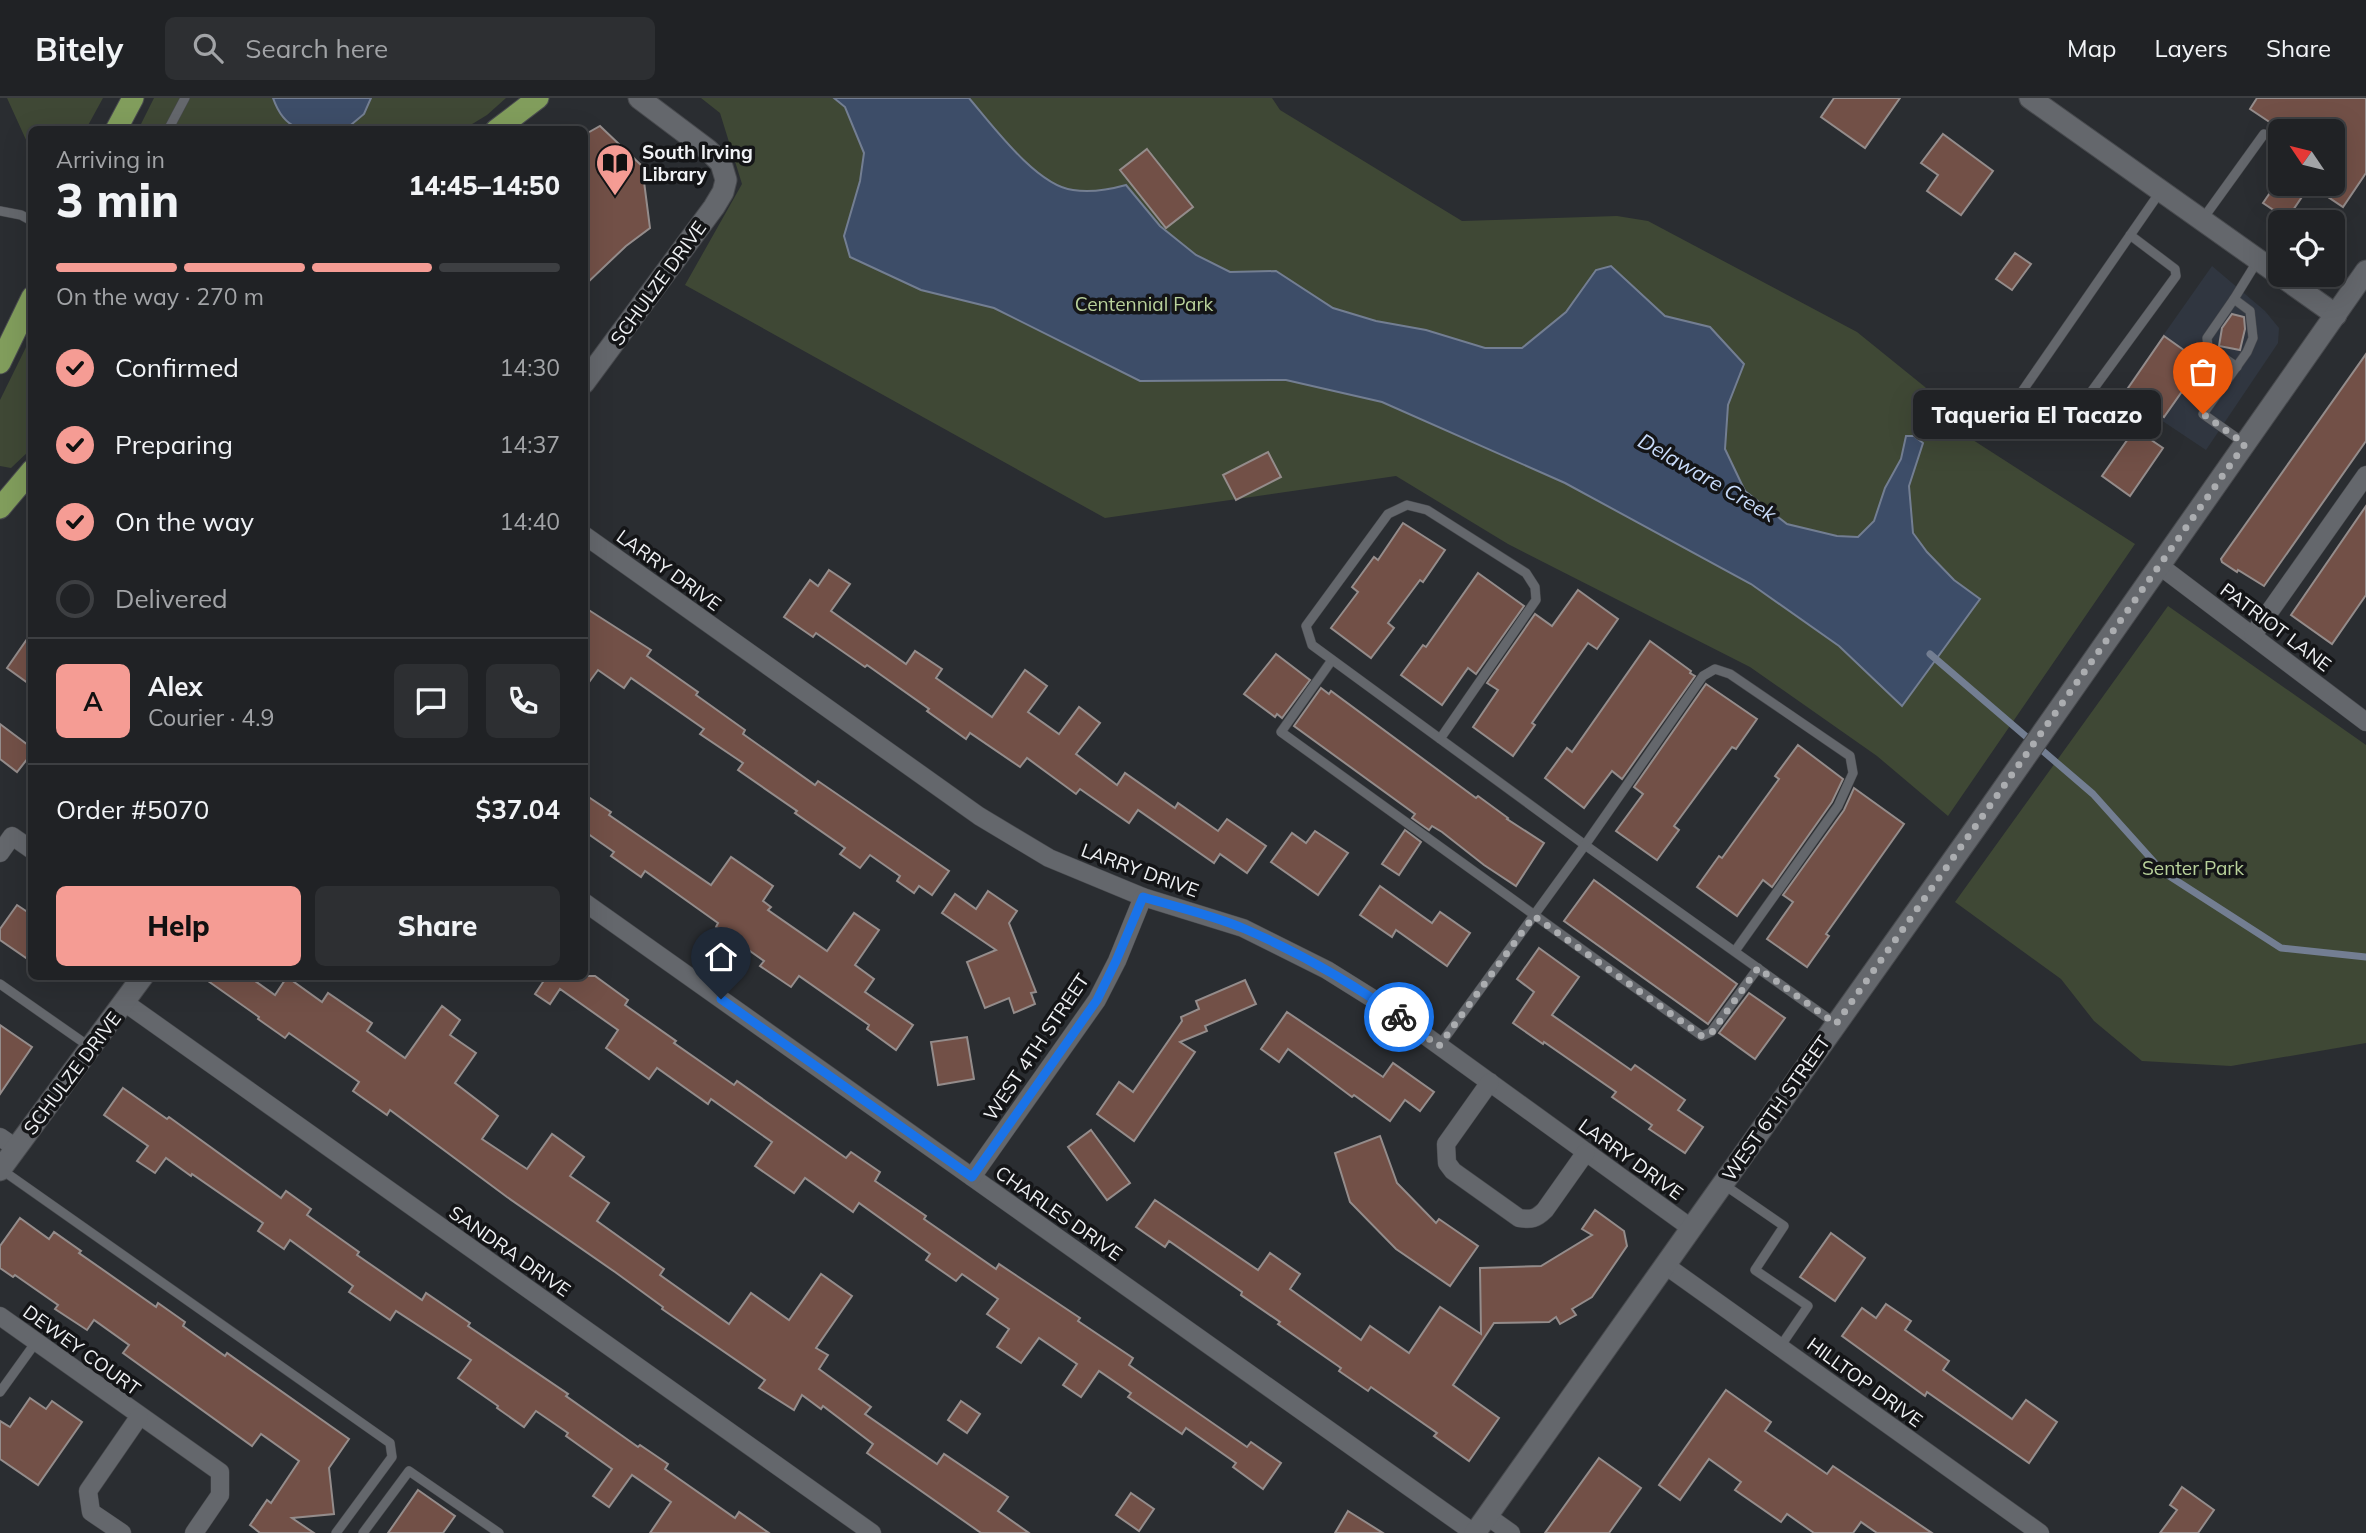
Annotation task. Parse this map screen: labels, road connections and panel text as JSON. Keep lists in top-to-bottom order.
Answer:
{
  "streets": {
    "street": [
      "SCHULZE DRIVE",
      "LARRY DRIVE",
      "PATRIOT LANE",
      "WEST 4TH STREET",
      "WEST 6TH STREET",
      "CHARLES DRIVE",
      "SANDRA DRIVE",
      "DEWEY COURT",
      "HILLTOP DRIVE"
    ]
  },
  "crossings": [
    ["SCHULZE DRIVE", "SANDRA DRIVE"],
    ["LARRY DRIVE", "WEST 4TH STREET"],
    ["LARRY DRIVE", "WEST 6TH STREET"],
    ["PATRIOT LANE", "WEST 6TH STREET"],
    ["WEST 4TH STREET", "CHARLES DRIVE"],
    ["WEST 6TH STREET", "CHARLES DRIVE"],
    ["WEST 6TH STREET", "HILLTOP DRIVE"]
  ],
  "water": ["Delaware Creek"],
  "parks": ["Centennial Park", "Senter Park"],
  "places": {
    "library": ["South Irving Library"],
    "other": ["Taqueria El Tacazo"]
  },
  "north": "top left",
  "page": {
    "header": "Bitely",
    "search": "Search here",
    "nav": ["Map", "Layers", "Share"],
    "heading": ["3 min", "Arriving in", "14:45–14:50"],
    "panel": [
      "Alex",
      "Courier · 4.9",
      "Order #5070",
      "$37.04"
    ],
    "bar": "On the way · 270 m",
    "list": [
      ["Confirmed", "14:30"],
      ["Preparing", "14:37"],
      ["On the way", "14:40"],
      "Delivered"
    ],
    "bubble": "Taqueria El Tacazo",
    "round": "A",
    "buttons": ["Help", "Share"]
  }
}
